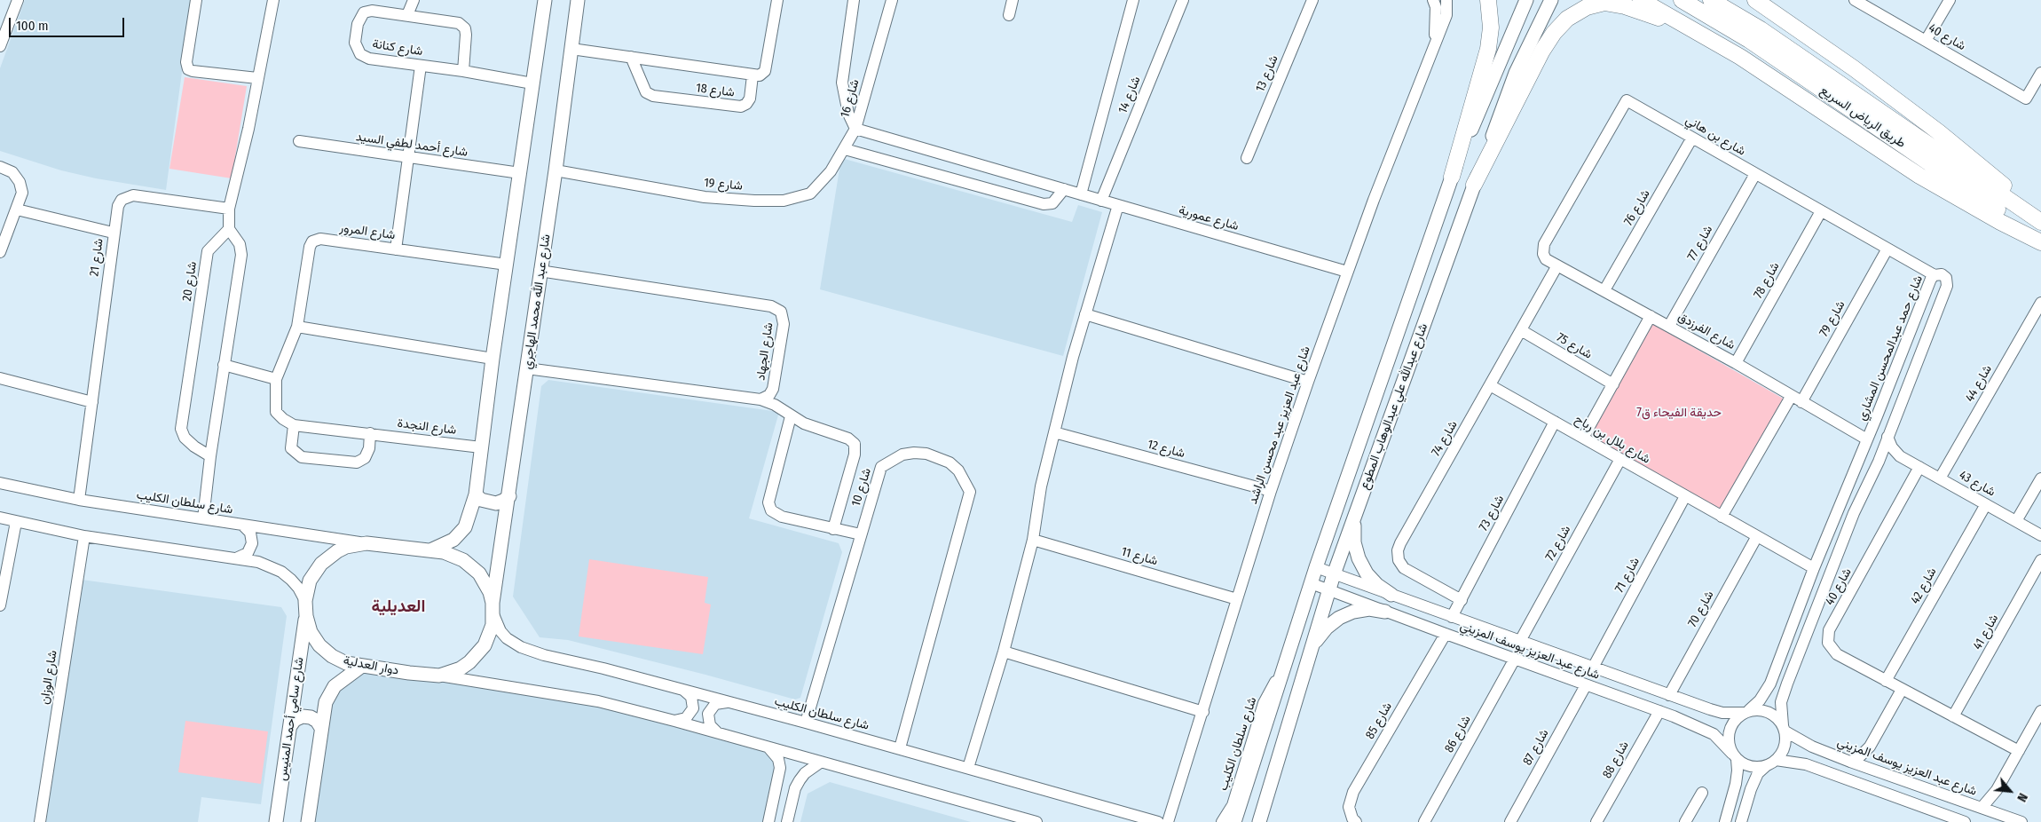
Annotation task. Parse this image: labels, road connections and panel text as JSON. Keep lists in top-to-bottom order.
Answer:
{
  "streets": {
    "highway": ["طريق الرياض السريع"],
    "main road": [
      "شارع عبد الله محمد الهاجري",
      "شارع عبدالله علي عبدالوهاب المطوع",
      "دوار العدلية",
      "شارع سامي أحمد المنيس"
    ],
    "street": [
      "شارع 40",
      "شارع كنانة",
      "شارع 13",
      "شارع 18",
      "شارع 14",
      "شارع 16",
      "شارع بن هاني",
      "شارع أحمد لطفي السيد",
      "شارع 19",
      "شارع 76",
      "شارع عمورية",
      "شارع المرور",
      "شارع 77",
      "شارع 21",
      "شارع 78",
      "شارع 20",
      "شارع 79",
      "شارع الفرزدق",
      "شارع 75",
      "شارع حمد عبدالمحسن المشاري",
      "شارع الجهاد",
      "شارع 44",
      "شارع عبد العزيز عبد محسن الراشد",
      "شارع النجدة",
      "شارع 74",
      "شارع بلال بن رباح",
      "شارع 12",
      "شارع 43",
      "شارع 10",
      "شارع سلطان الكليب",
      "شارع 73",
      "شارع 72",
      "شارع 11",
      "شارع 71",
      "شارع 42",
      "شارع 70",
      "شارع 41",
      "شارع عبد العزيز يوسف المزيني",
      "شارع الوزان",
      "شارع 85",
      "شارع 86",
      "شارع 87",
      "شارع 88"
    ]
  },
  "crossings": [
    ["شارع 40", "شارع 43"],
    ["شارع 40", "شارع 42"],
    ["شارع 40", "شارع 41"],
    ["شارع 18", "شارع عبد الله محمد الهاجري"],
    ["شارع 14", "شارع عمورية"],
    ["شارع 16", "شارع 19"],
    ["شارع 16", "شارع عمورية"],
    ["شارع بن هاني", "شارع 76"],
    ["شارع بن هاني", "شارع 77"],
    ["شارع بن هاني", "شارع 78"],
    ["شارع بن هاني", "شارع 79"],
    ["شارع بن هاني", "شارع الفرزدق"],
    ["شارع بن هاني", "شارع حمد عبدالمحسن المشاري"],
    ["شارع 19", "شارع عمورية"],
    ["شارع 19", "شارع عبد الله محمد الهاجري"],
    ["شارع 76", "شارع الفرزدق"],
    ["شارع عمورية", "شارع عبد العزيز عبد محسن الراشد"],
    ["شارع المرور", "شارع النجدة"],
    ["شارع 77", "شارع الفرزدق"],
    ["شارع 21", "شارع سلطان الكليب"],
    ["شارع 78", "شارع الفرزدق"],
    ["شارع عبد الله محمد الهاجري", "شارع الجهاد"],
    ["شارع عبد الله محمد الهاجري", "شارع سلطان الكليب"],
    ["شارع عبد الله محمد الهاجري", "دوار العدلية"],
    ["شارع 79", "شارع الفرزدق"],
    ["شارع الفرزدق", "شارع حمد عبدالمحسن المشاري"],
    ["شارع الفرزدق", "شارع 74"],
    ["شارع 75", "شارع 74"],
    ["شارع حمد عبدالمحسن المشاري", "شارع بلال بن رباح"],
    ["شارع حمد عبدالمحسن المشاري", "شارع 43"],
    ["شارع حمد عبدالمحسن المشاري", "شارع عبد العزيز يوسف المزيني"],
    ["شارع 44", "شارع 43"],
    ["شارع عبدالله علي عبدالوهاب المطوع", "شارع سلطان الكليب"],
    ["شارع عبدالله علي عبدالوهاب المطوع", "شارع عبد العزيز يوسف المزيني"],
    ["شارع عبد العزيز عبد محسن الراشد", "شارع 12"],
    ["شارع عبد العزيز عبد محسن الراشد", "شارع 11"],
    ["شارع 74", "شارع بلال بن رباح"],
    ["شارع 74", "شارع 73"],
    ["شارع بلال بن رباح", "شارع 73"],
    ["شارع بلال بن رباح", "شارع 72"],
    ["شارع بلال بن رباح", "شارع 71"],
    ["شارع بلال بن رباح", "شارع 70"],
    ["شارع 43", "شارع 42"],
    ["شارع 10", "شارع سلطان الكليب"],
    ["شارع سلطان الكليب", "دوار العدلية"],
    ["شارع 73", "شارع عبد العزيز يوسف المزيني"],
    ["شارع 72", "شارع عبد العزيز يوسف المزيني"],
    ["شارع 71", "شارع عبد العزيز يوسف المزيني"],
    ["شارع 70", "شارع عبد العزيز يوسف المزيني"],
    ["شارع عبد العزيز يوسف المزيني", "شارع 85"],
    ["شارع عبد العزيز يوسف المزيني", "شارع 86"],
    ["شارع عبد العزيز يوسف المزيني", "شارع 87"],
    ["شارع عبد العزيز يوسف المزيني", "شارع 88"],
    ["دوار العدلية", "شارع سامي أحمد المنيس"]
  ],
  "districts": ["العديلية"],
  "parks": ["حديقة الفيحاء ق7"],
  "scale_bar": "100 m",
  "north": "bottom right"
}
